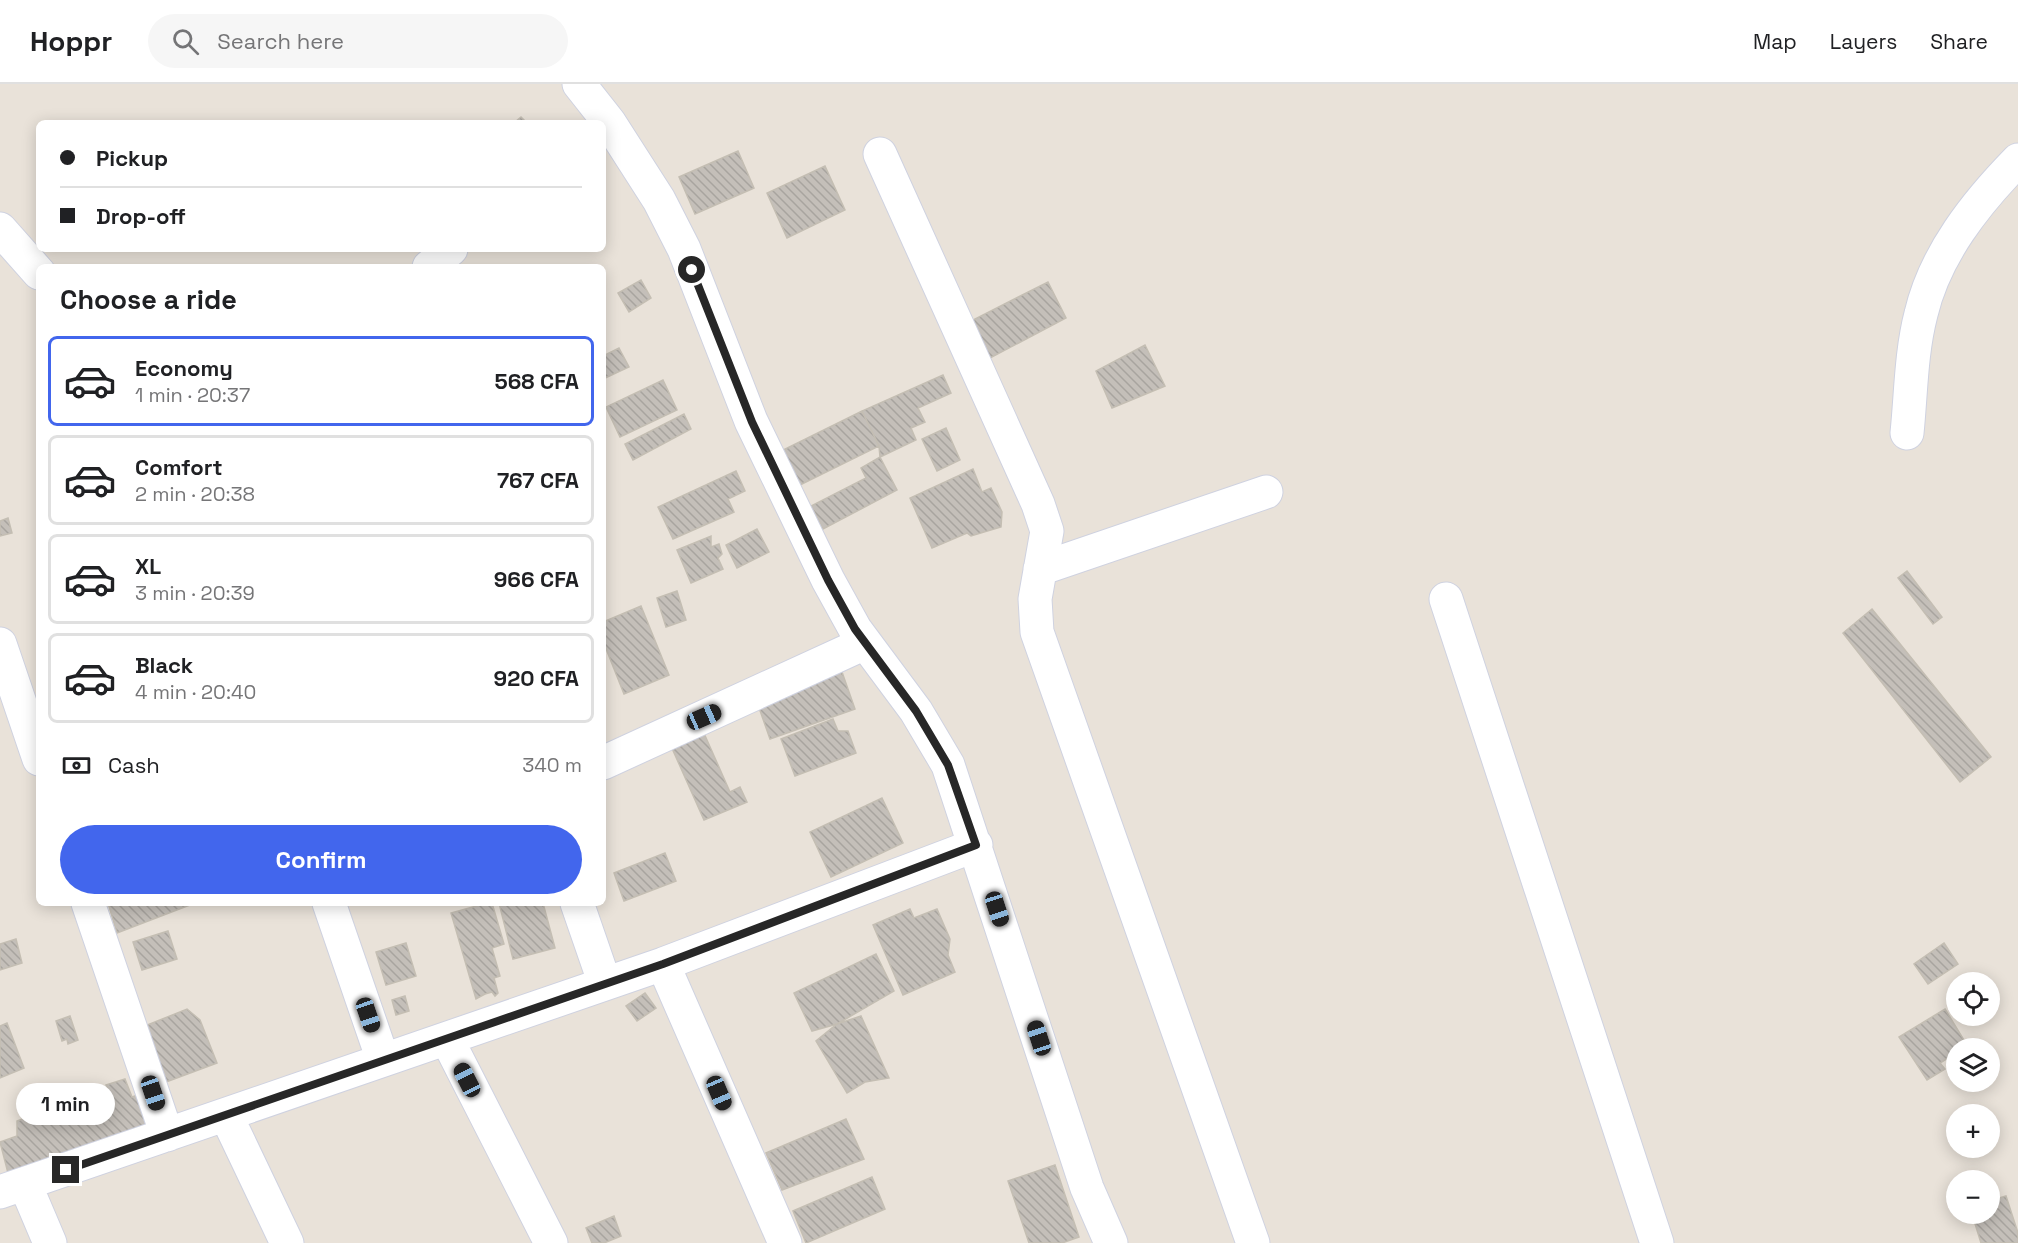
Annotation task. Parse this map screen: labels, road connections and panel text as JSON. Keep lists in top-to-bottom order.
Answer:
{
  "page": {
    "header": "Hoppr",
    "search": "Search here",
    "nav": ["Map", "Layers", "Share"],
    "banner": ["Pickup", "Drop-off"],
    "heading": "Choose a ride",
    "list": [
      {
        "name": "Economy",
        "note": "1 min · 20:37",
        "value": "568 CFA"
      },
      {
        "name": "Comfort",
        "note": "2 min · 20:38",
        "value": "767 CFA"
      },
      {
        "name": "XL",
        "note": "3 min · 20:39",
        "value": "966 CFA"
      },
      {
        "name": "Black",
        "note": "4 min · 20:40",
        "value": "920 CFA"
      }
    ],
    "pay": ["Cash", "340 m"],
    "buttons": "Confirm",
    "map_buttons": ["+", "−"],
    "bubble": "1 min"
  }
}
